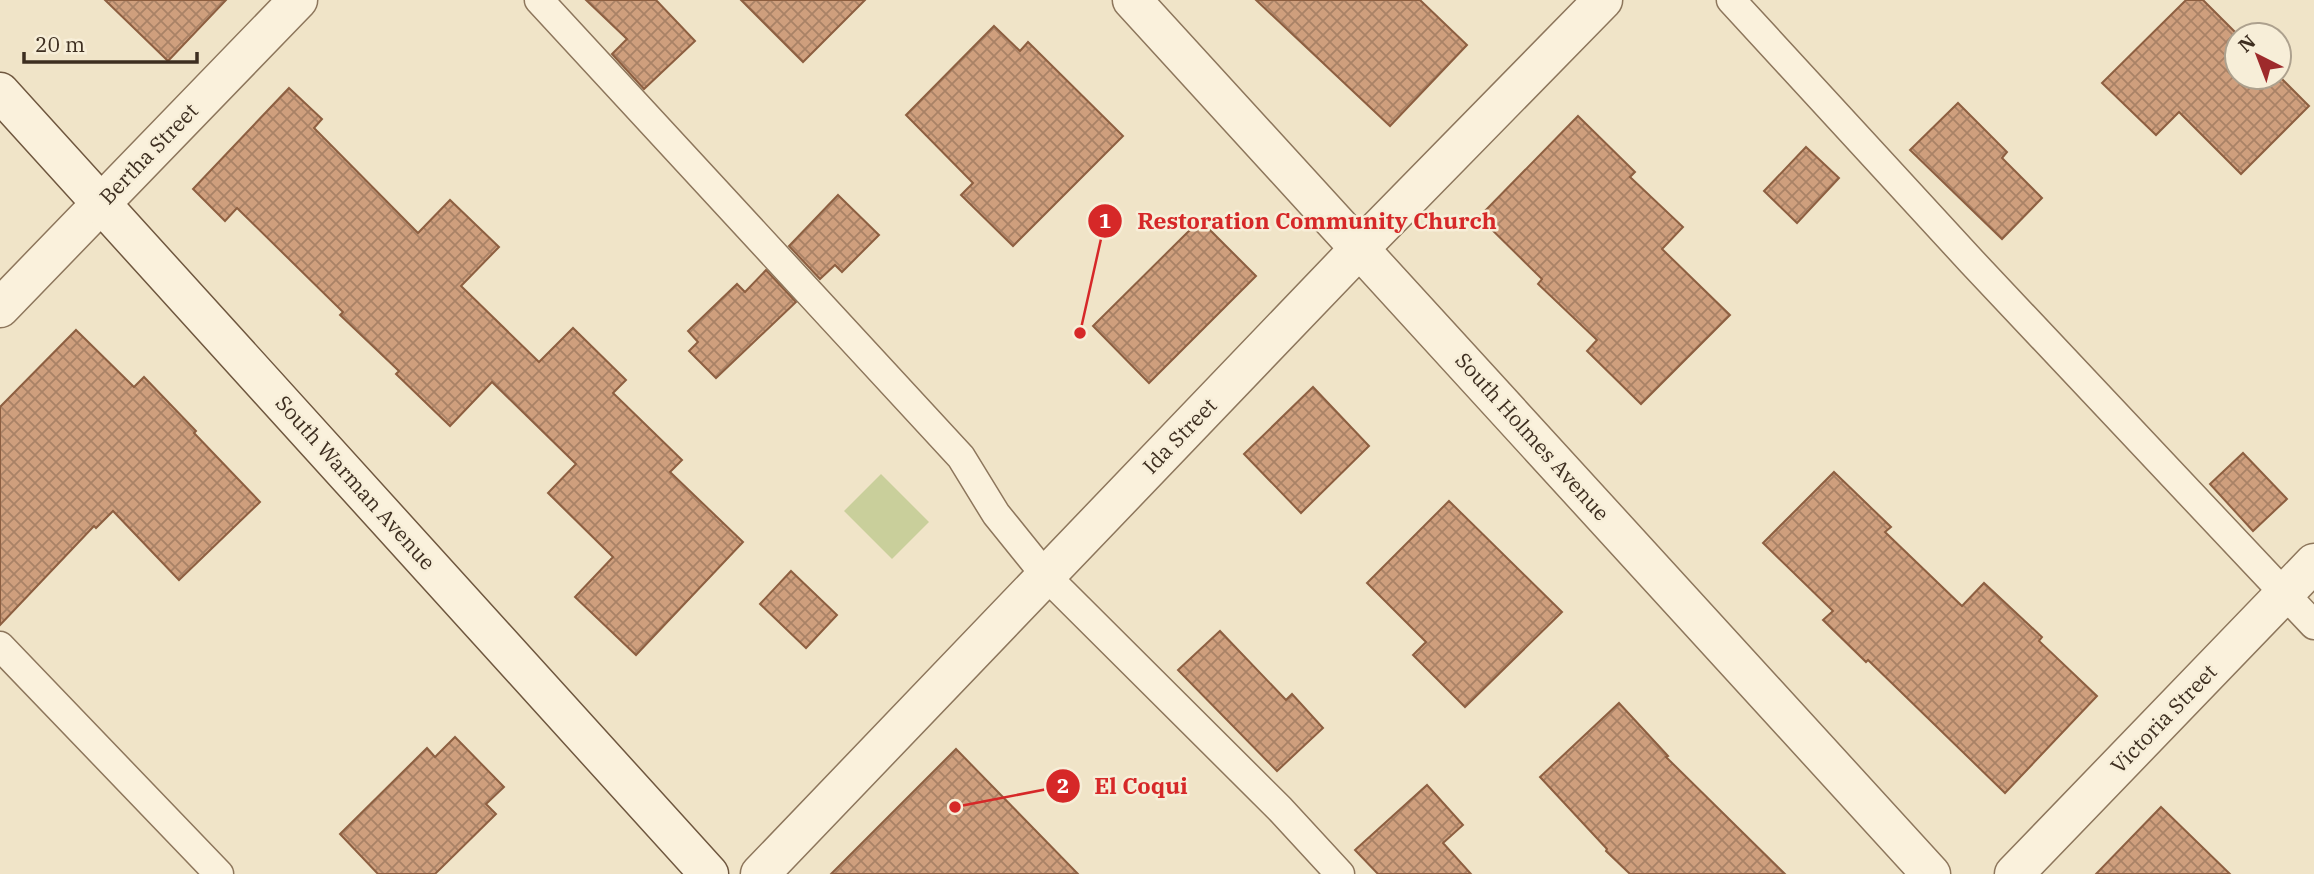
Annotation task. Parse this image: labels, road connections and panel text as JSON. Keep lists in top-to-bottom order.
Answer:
{
  "streets": {
    "street": [
      "Bertha Street",
      "Ida Street",
      "South Holmes Avenue",
      "South Warman Avenue",
      "Victoria Street"
    ]
  },
  "crossings": [
    ["Bertha Street", "South Warman Avenue"],
    ["Ida Street", "South Holmes Avenue"]
  ],
  "places": ["Restoration Community Church", "El Coqui"],
  "scale_bar": "20 m",
  "north": "top left"
}
